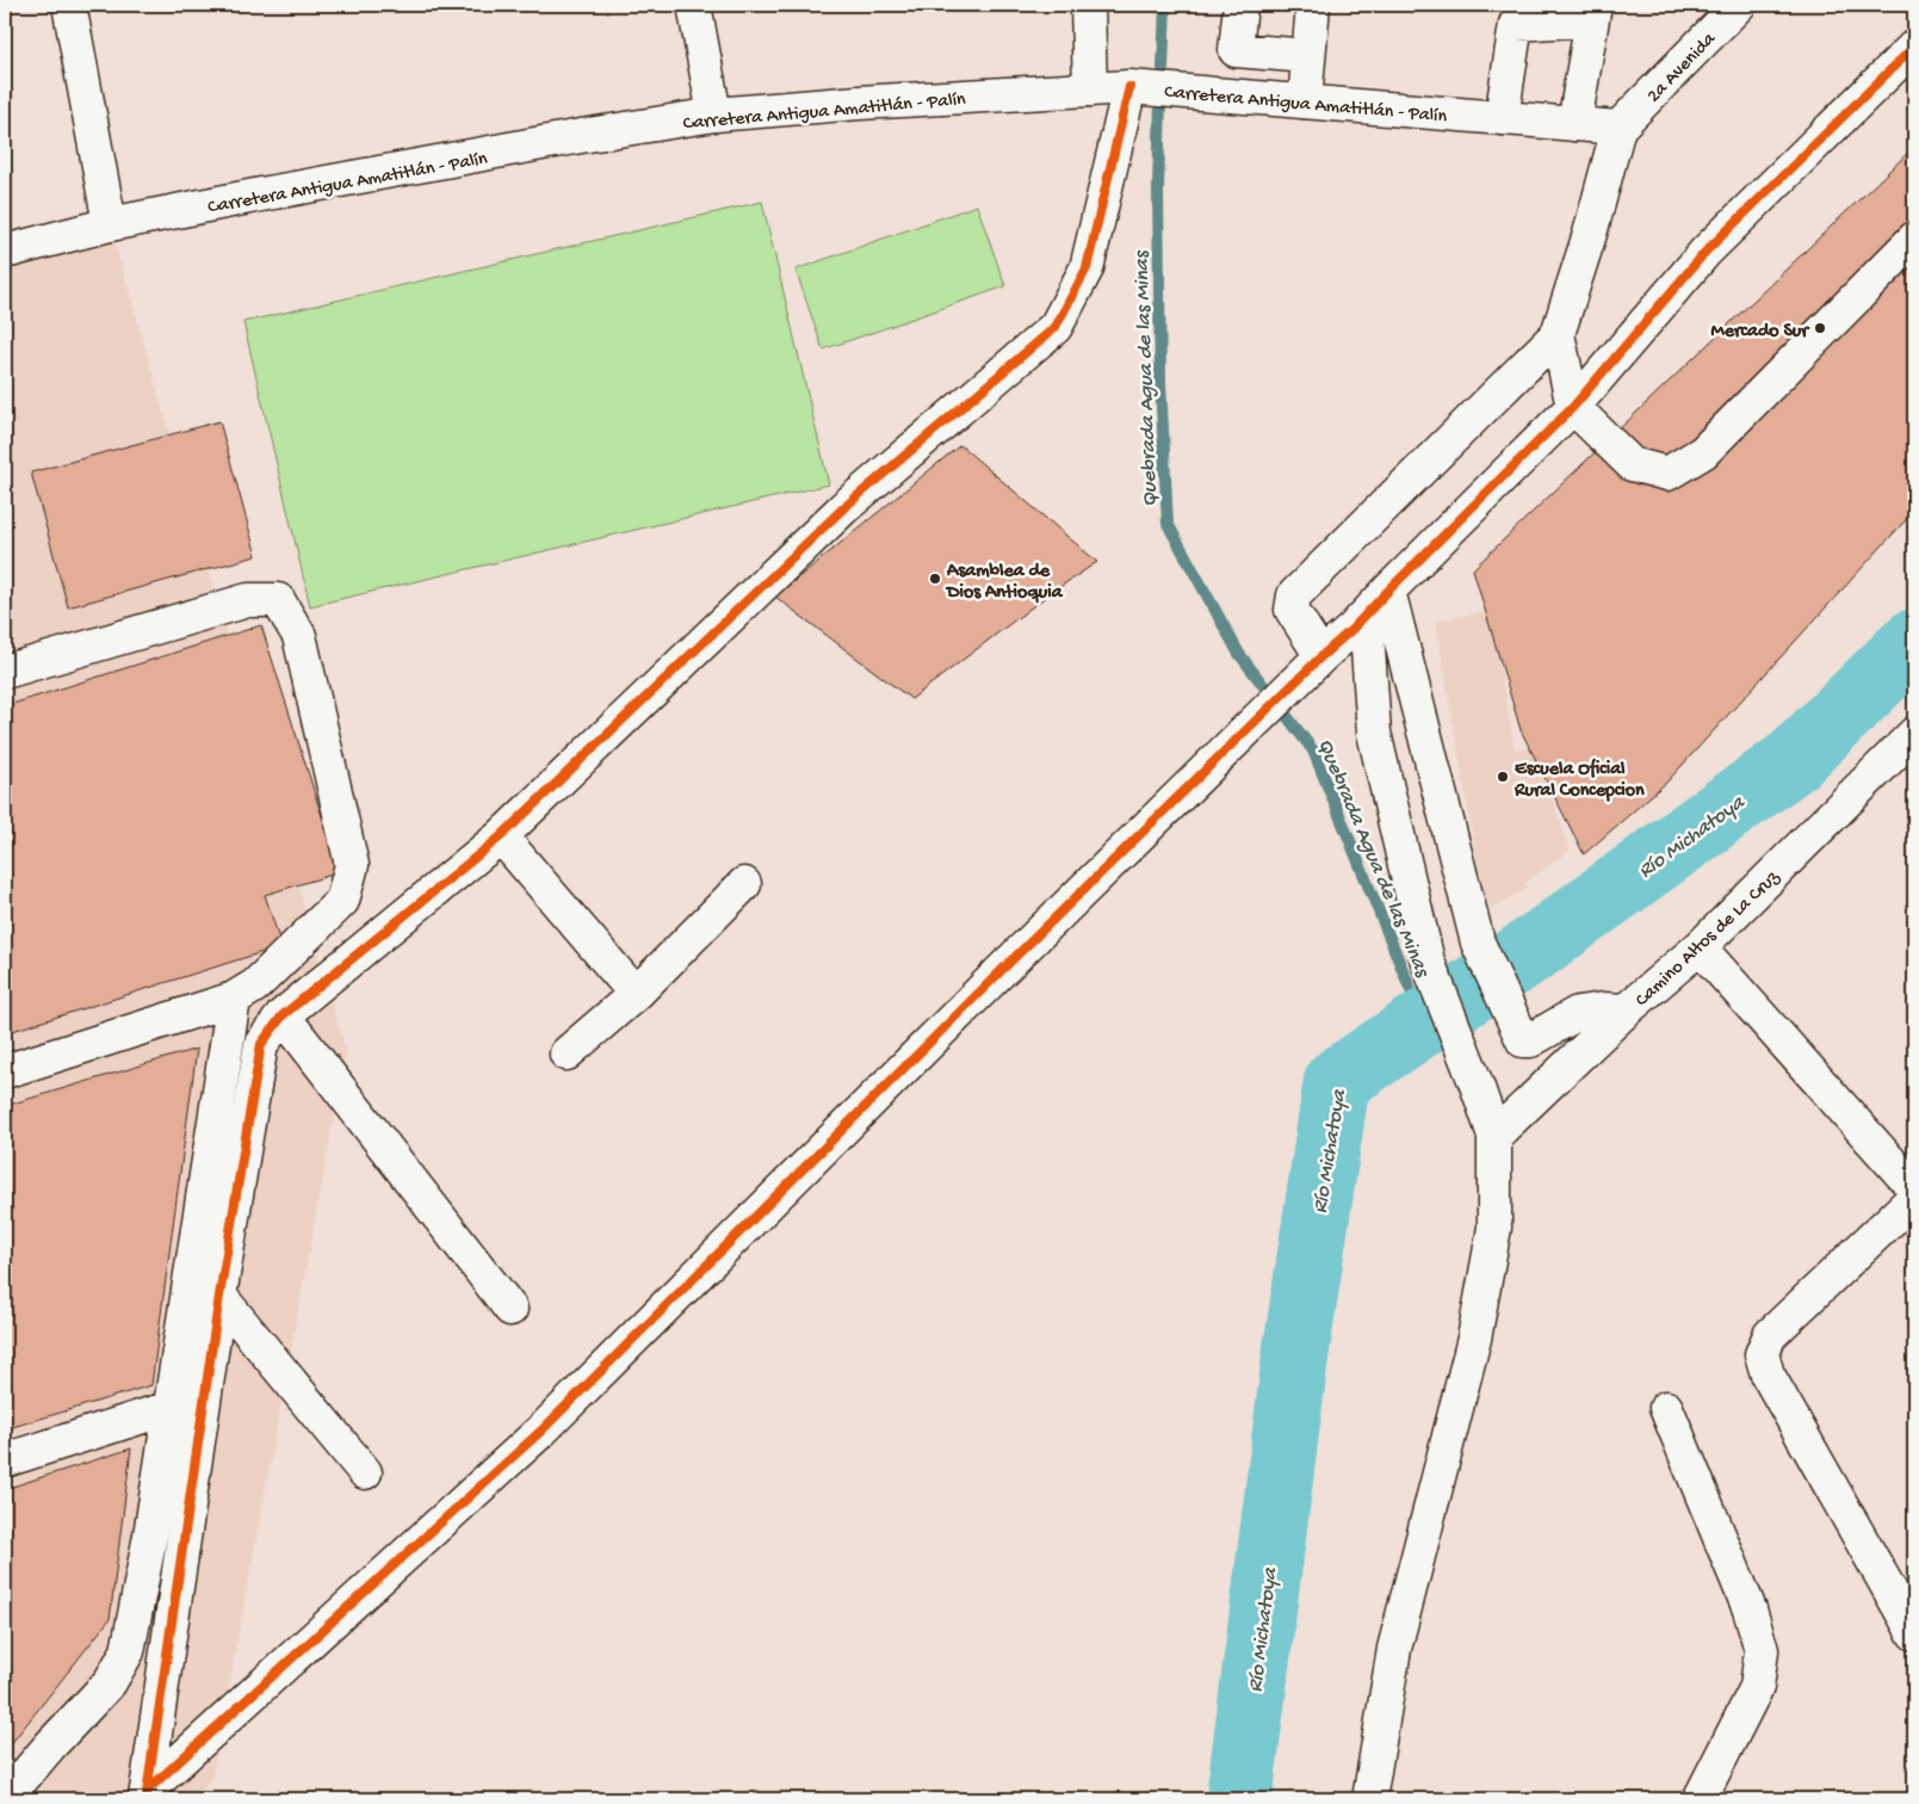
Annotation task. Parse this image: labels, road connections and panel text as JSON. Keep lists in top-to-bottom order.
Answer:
{
  "streets": {
    "street": ["2a Avenida", "Carretera Antigua Amatitlán - Palín", "Camino Altos de La Cruz"]
  },
  "crossings": [
    ["2a Avenida", "Carretera Antigua Amatitlán - Palín"]
  ],
  "water": ["Quebrada Agua de las Minas", "Río Michatoya"],
  "places": ["Mercado Sur", "Asamblea de Dios Antioquia", "Escuela Oficial Rural Concepcion"]
}
